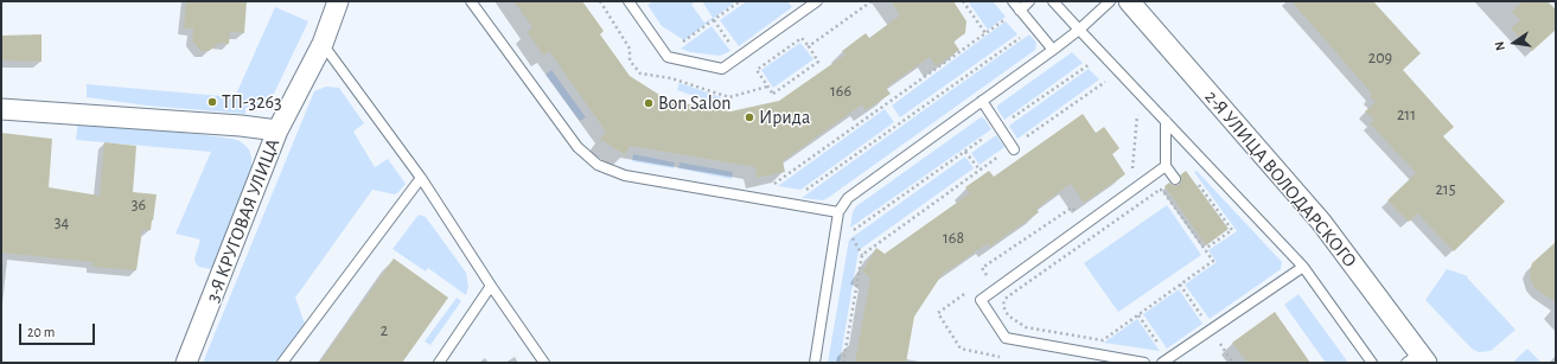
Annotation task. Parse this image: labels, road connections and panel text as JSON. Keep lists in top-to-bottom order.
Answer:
{
  "streets": {
    "street": ["2-Я УЛИЦА ВОЛОДАРСКОГО", "3-Я КРУГОВАЯ УЛИЦА"]
  },
  "places": ["ТП-3263", "Bon Salon", "Ирида"],
  "house_numbers": [
    "209",
    "166",
    "211",
    "215",
    "36",
    "34",
    "168",
    "2"
  ],
  "scale_bar": "20 m",
  "north": "left"
}
